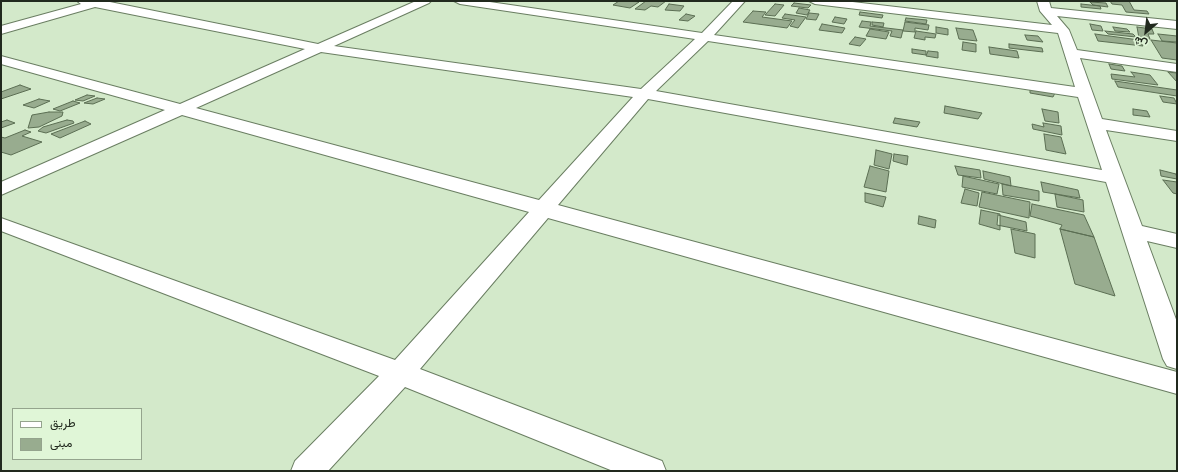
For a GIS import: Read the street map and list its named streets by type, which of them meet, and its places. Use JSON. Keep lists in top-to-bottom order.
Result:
{
  "legend": ["طريق", "مبنى"],
  "north": "bottom left"
}
